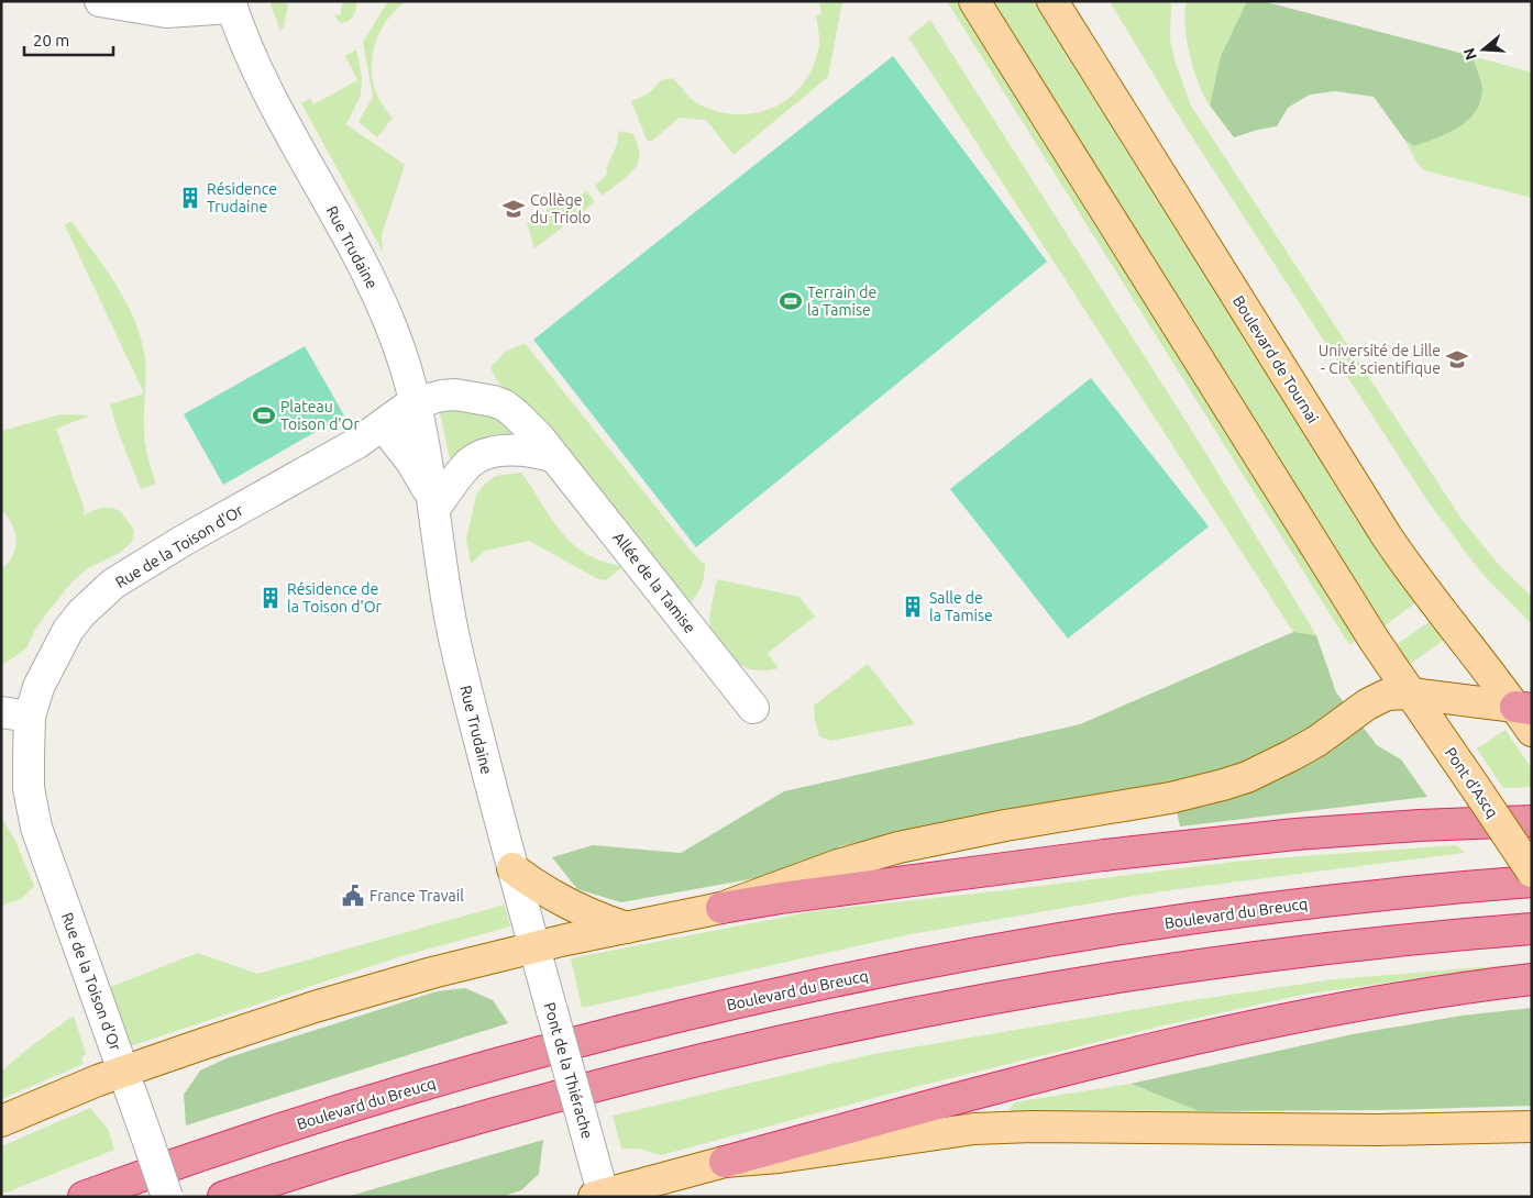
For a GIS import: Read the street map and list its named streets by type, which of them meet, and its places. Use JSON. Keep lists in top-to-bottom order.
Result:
{
  "streets": {
    "highway": ["Boulevard du Breucq"],
    "main road": ["Boulevard de Tournai", "Pont d'Ascq"],
    "street": [
      "Rue Trudaine",
      "Rue de la Toison d'Or",
      "Allée de la Tamise",
      "Pont de la Thiérache"
    ]
  },
  "crossings": [
    ["Rue Trudaine", "Rue de la Toison d'Or"],
    ["Rue Trudaine", "Allée de la Tamise"],
    ["Rue Trudaine", "Pont de la Thiérache"],
    ["Rue de la Toison d'Or", "Allée de la Tamise"]
  ],
  "places": {
    "building": ["Résidence Trudaine", "Résidence de la Toison d'Or", "Salle de la Tamise"],
    "school or university": ["Collège du Triolo", "Université de Lille ‐ Cité scientifique"],
    "sports": ["Terrain de la Tamise", "Plateau Toison d'Or"],
    "public building": ["France Travail"]
  },
  "scale_bar": "20 m",
  "north": "left"
}
